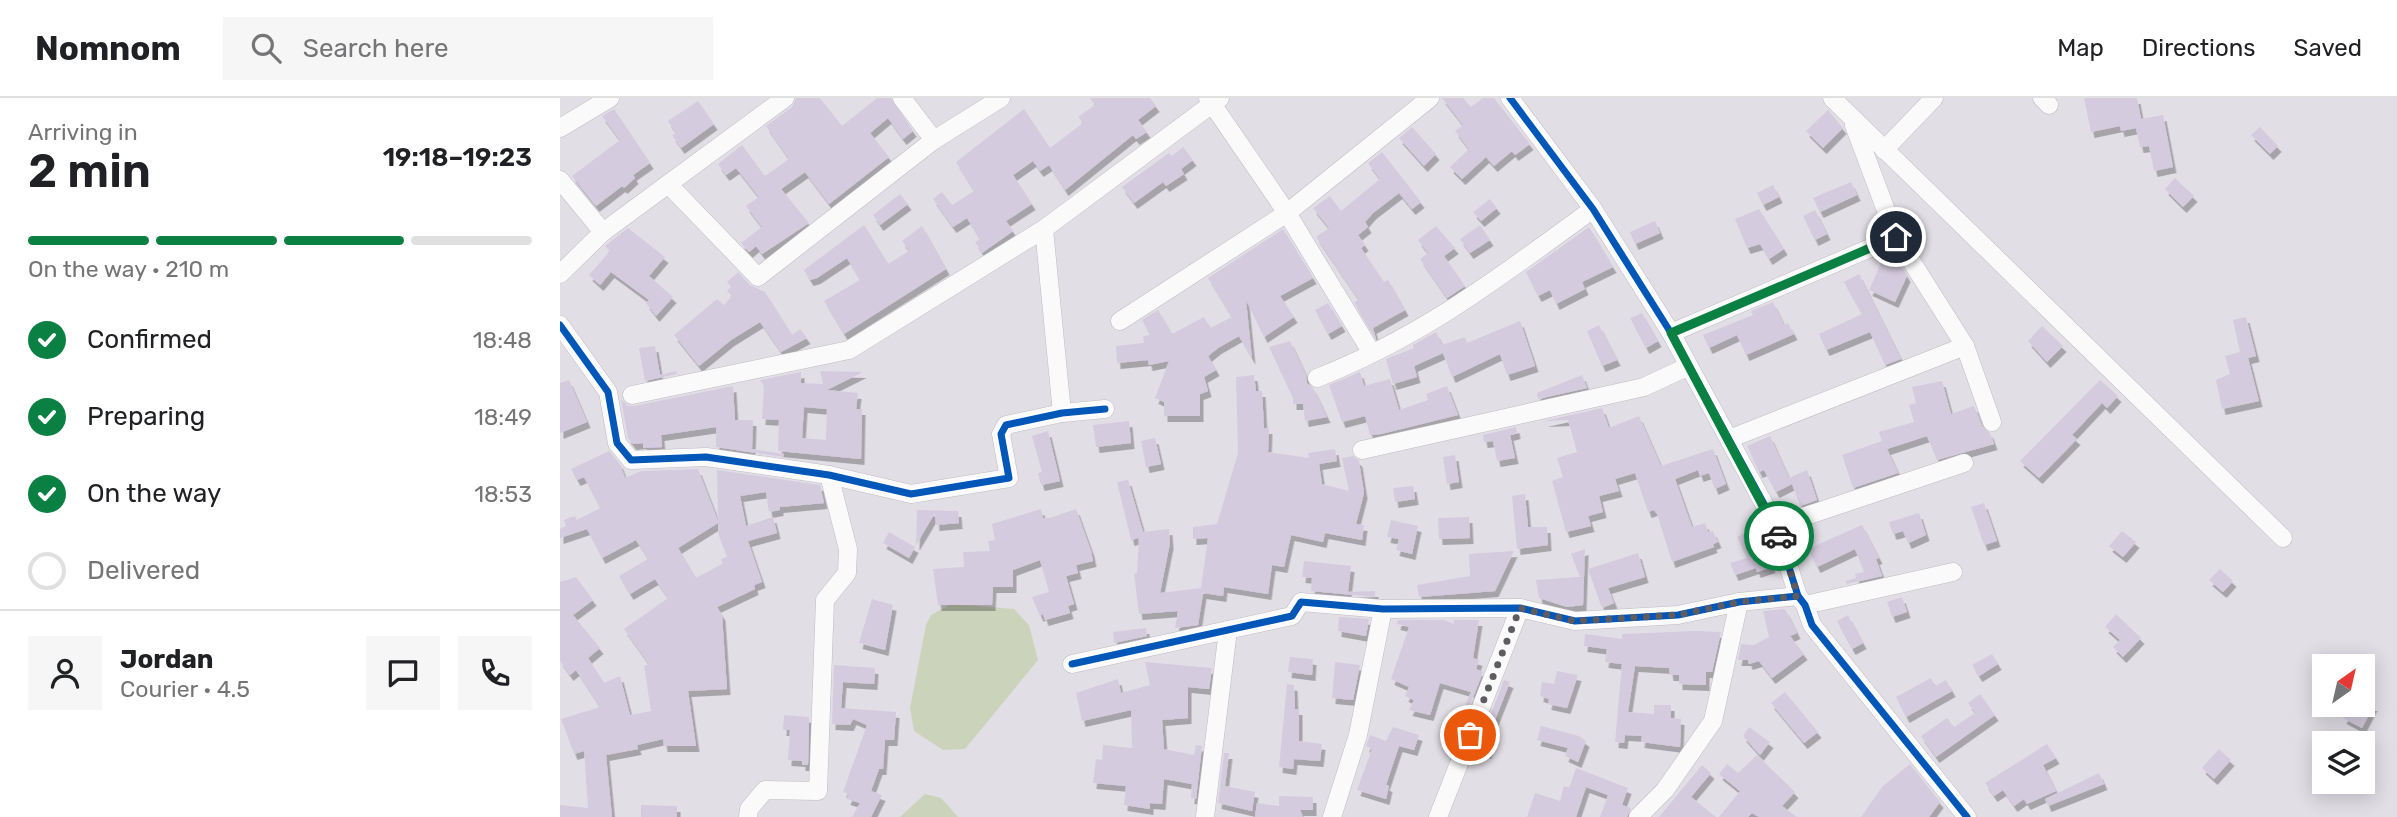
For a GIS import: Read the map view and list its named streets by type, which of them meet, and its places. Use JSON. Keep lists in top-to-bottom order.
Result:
{
  "north": "top right",
  "page": {
    "header": "Nomnom",
    "search": "Search here",
    "nav": ["Map", "Directions", "Saved"],
    "heading": ["2 min", "Arriving in", "19:18–19:23"],
    "panel": ["Jordan", "Courier · 4.5"],
    "bar": "On the way · 210 m",
    "list": [
      ["Confirmed", "18:48"],
      ["Preparing", "18:49"],
      ["On the way", "18:53"],
      "Delivered"
    ]
  }
}
